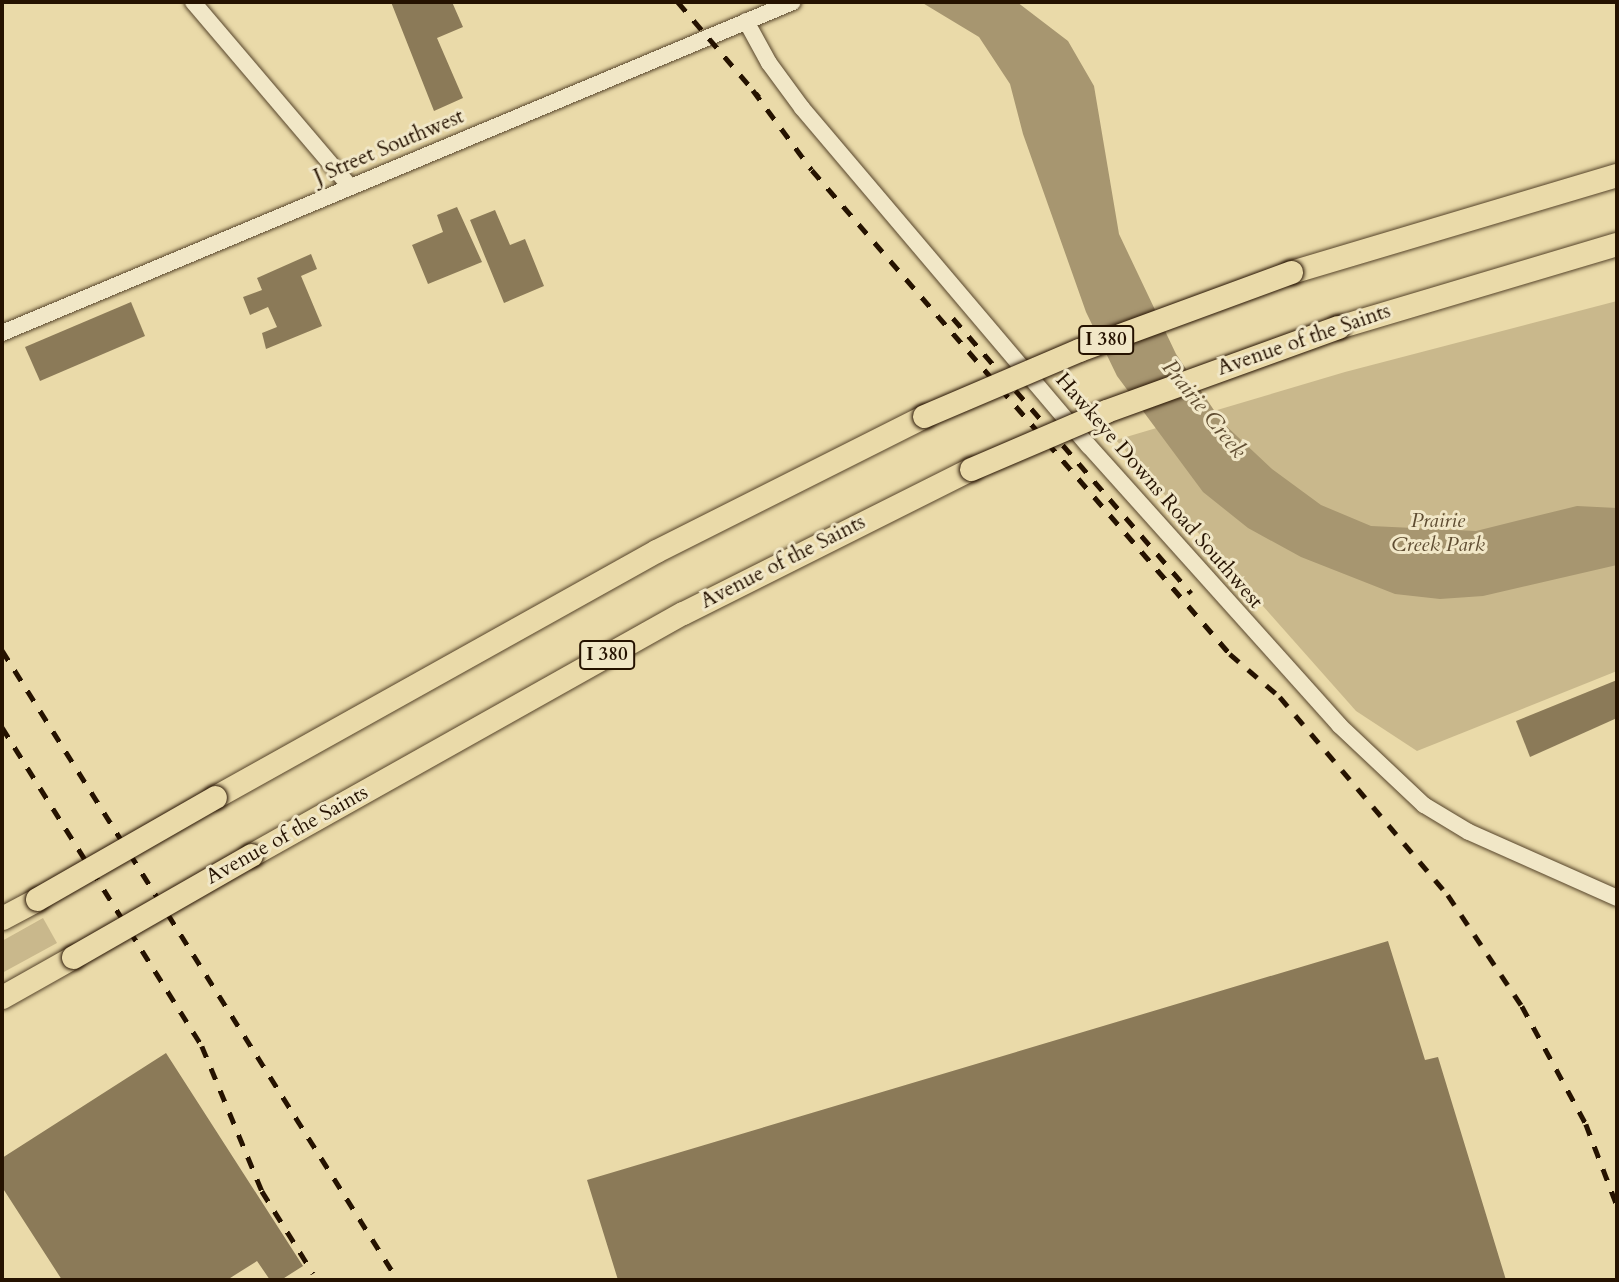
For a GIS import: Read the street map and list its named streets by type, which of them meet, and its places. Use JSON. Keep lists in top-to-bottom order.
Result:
{
  "streets": {
    "highway": ["I 380", "Avenue of the Saints"],
    "street": ["J Street Southwest", "Hawkeye Downs Road Southwest"]
  },
  "crossings": [
    ["J Street Southwest", "Hawkeye Downs Road Southwest"]
  ],
  "water": ["Prairie Creek"],
  "parks": ["Prairie Creek Park"]
}
